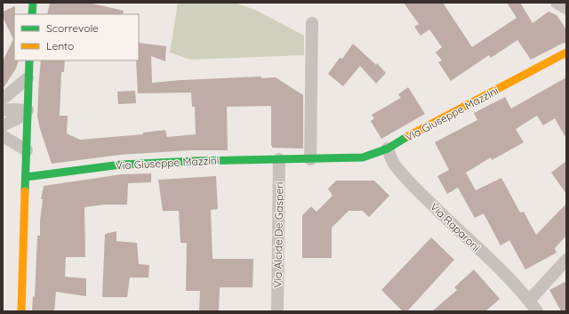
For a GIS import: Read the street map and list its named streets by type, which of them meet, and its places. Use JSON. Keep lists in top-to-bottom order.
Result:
{
  "streets": {
    "street": ["Via Giuseppe Mazzini", "Via Raparoni", "Via Alcide De Gasperi"]
  },
  "crossings": [
    ["Via Giuseppe Mazzini", "Via Raparoni"],
    ["Via Giuseppe Mazzini", "Via Alcide De Gasperi"]
  ],
  "legend": ["Scorrevole", "Lento"]
}
